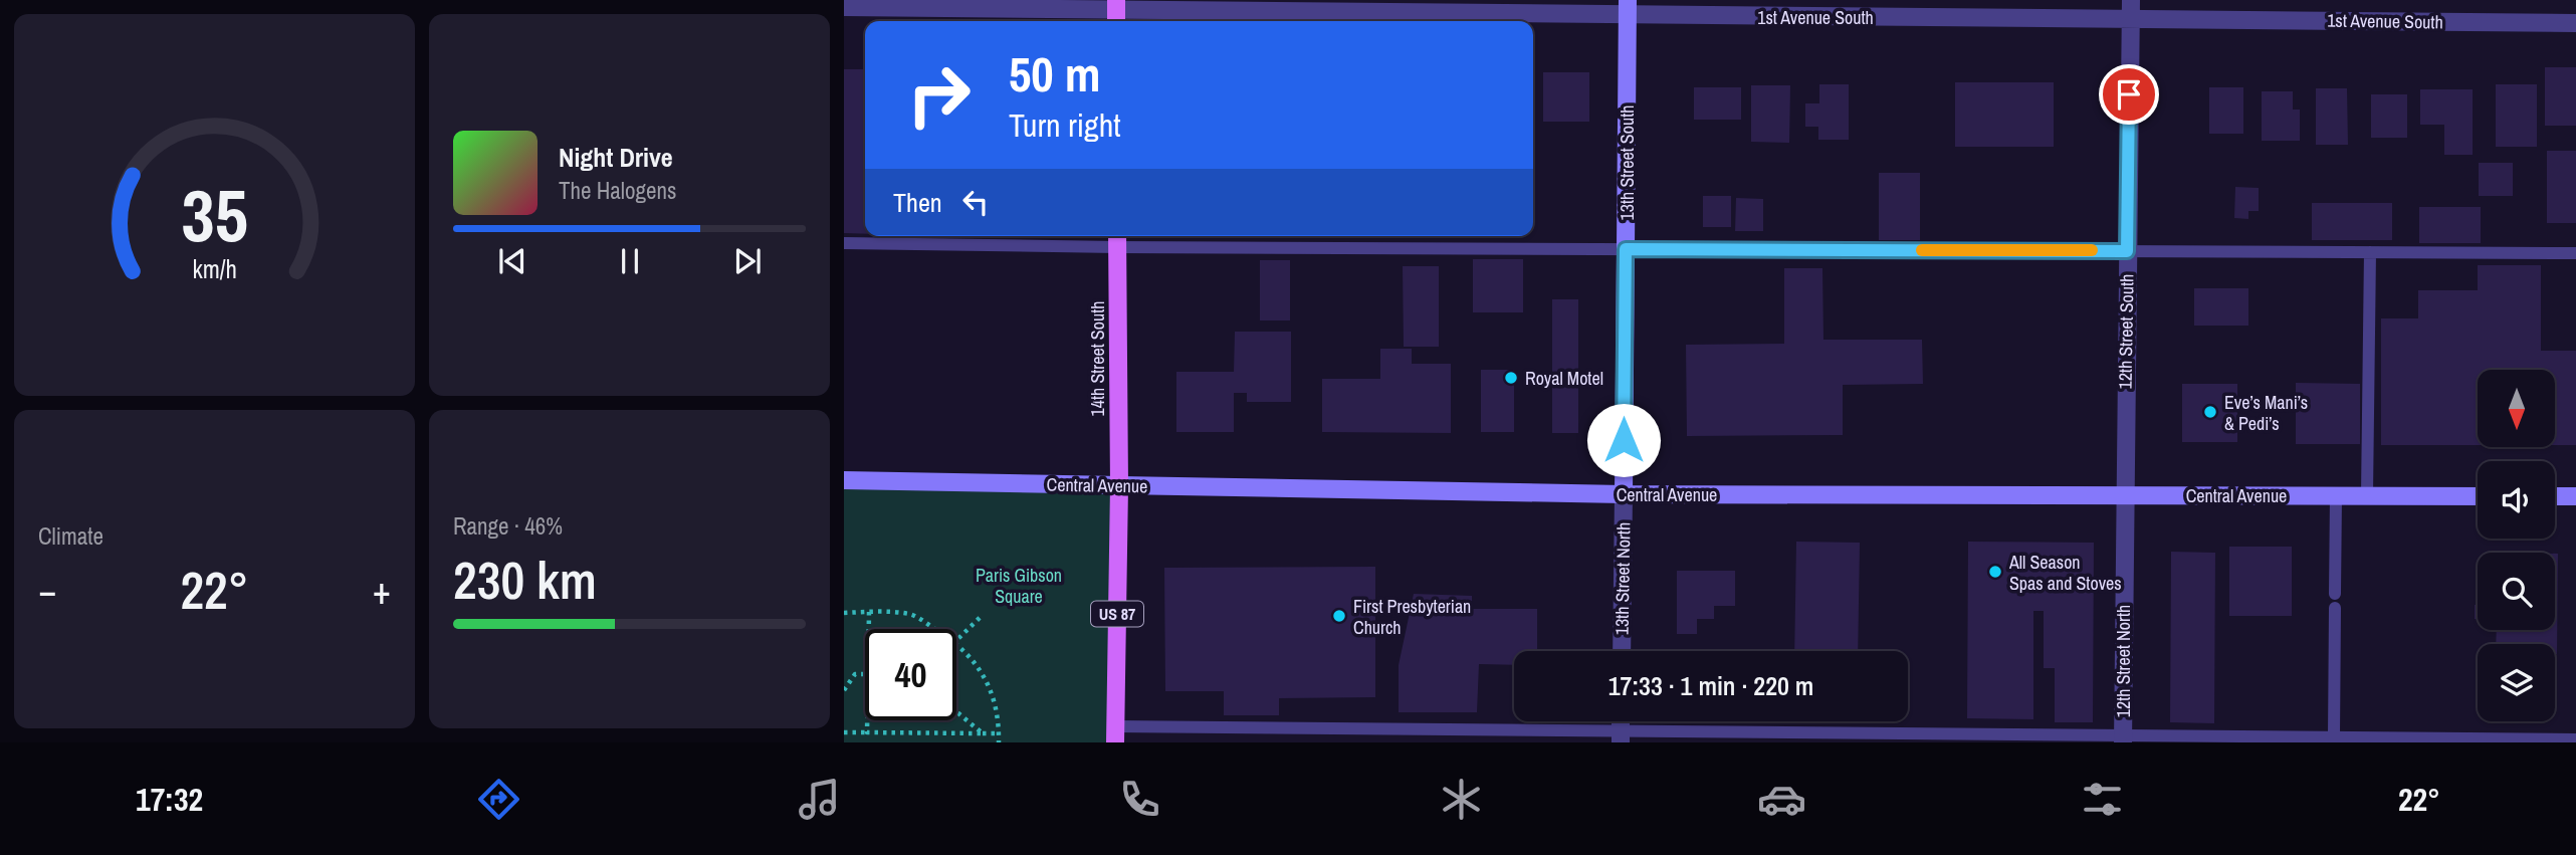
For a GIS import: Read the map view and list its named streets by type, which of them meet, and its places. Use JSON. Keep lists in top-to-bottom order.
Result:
{
  "streets": {
    "main road": ["14th Street South", "US 87"],
    "street": [
      "1st Avenue South",
      "13th Street South",
      "12th Street South",
      "Central Avenue",
      "13th Street North",
      "12th Street North"
    ]
  },
  "crossings": [
    ["1st Avenue South", "13th Street South"],
    ["1st Avenue South", "12th Street South"],
    ["13th Street South", "Central Avenue"],
    ["13th Street South", "13th Street North"],
    ["12th Street South", "Central Avenue"],
    ["12th Street South", "12th Street North"],
    ["14th Street South", "Central Avenue"],
    ["14th Street South", "US 87"],
    ["Central Avenue", "13th Street North"],
    ["Central Avenue", "US 87"],
    ["Central Avenue", "12th Street North"]
  ],
  "parks": ["Paris Gibson Square"],
  "places": [
    "Royal Motel",
    "Eve’s Mani’s & Pedi’s",
    "All Season Spas and Stoves",
    "First Presbyterian Church"
  ],
  "north": "bottom",
  "page": {
    "turn": ["50 m", "Turn right"],
    "song": ["Night Drive", "The Halogens"],
    "then": "Then",
    "tile": [
      "Climate",
      ["Range · 46%", "230 km"]
    ],
    "heat": ["−", "22°", "+"],
    "limit": "40",
    "trip": "17:33 · 1 min · 220 m",
    "tabs": ["17:32", "22°"],
    "gauge": ["35", "km/h"]
  }
}
